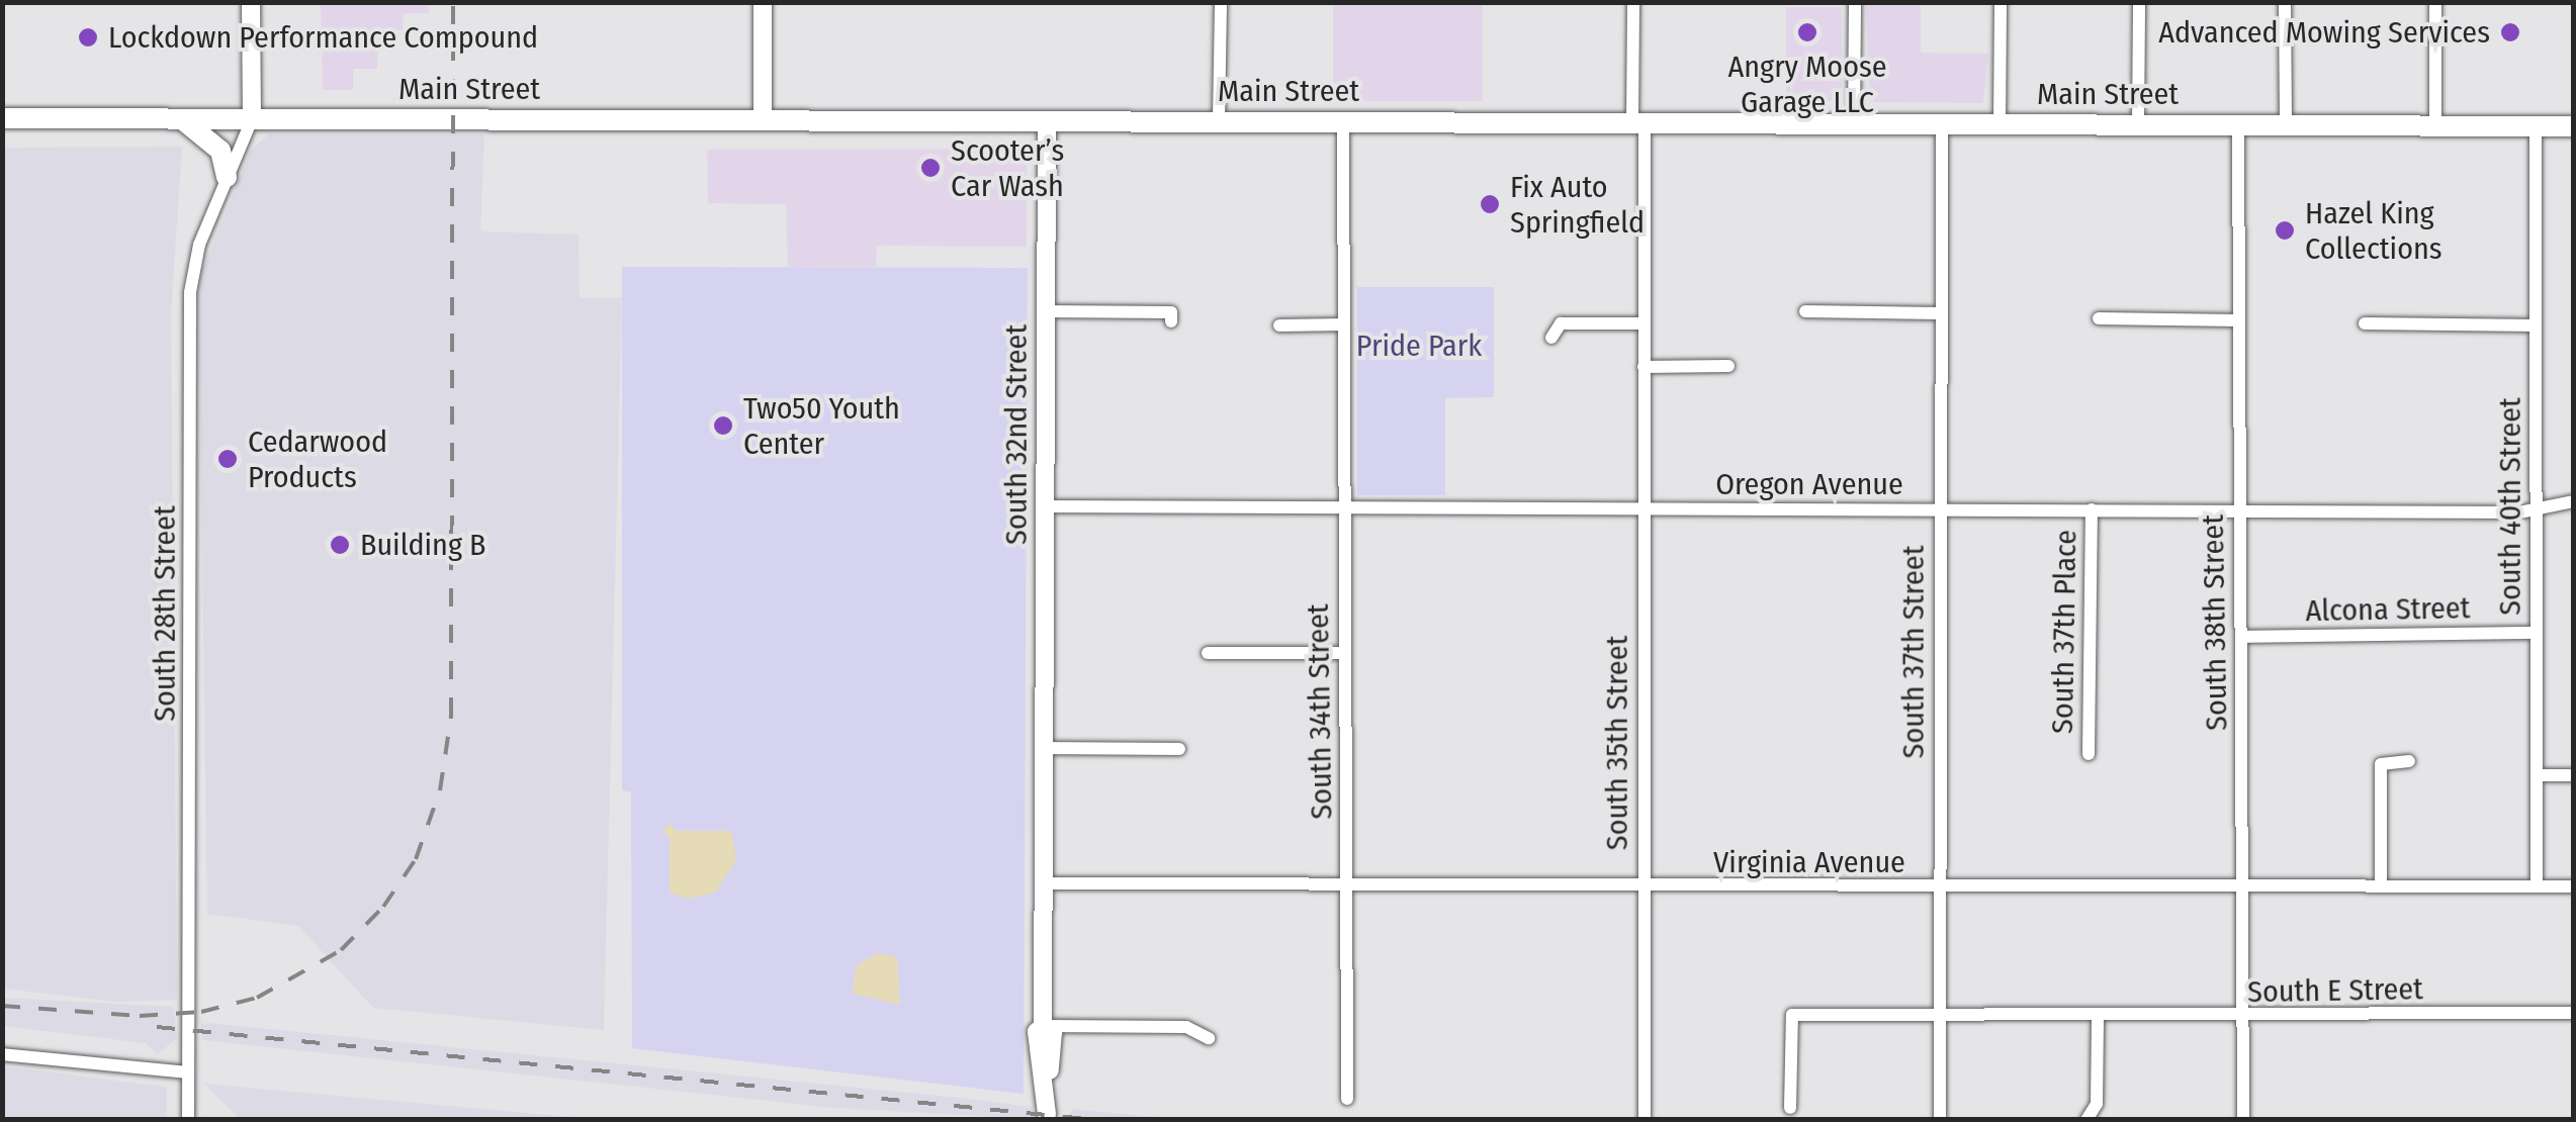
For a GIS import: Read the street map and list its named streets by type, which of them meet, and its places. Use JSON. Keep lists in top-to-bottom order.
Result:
{
  "streets": {
    "main road": ["Main Street"],
    "street": [
      "South 32nd Street",
      "Oregon Avenue",
      "South 40th Street",
      "Alcona Street",
      "South 28th Street",
      "South 38th Street",
      "South 37th Place",
      "South 37th Street",
      "South 34th Street",
      "South 35th Street",
      "Virginia Avenue",
      "South E Street"
    ]
  },
  "crossings": [
    ["Main Street", "South 32nd Street"],
    ["Main Street", "South 40th Street"],
    ["Main Street", "South 28th Street"],
    ["Main Street", "South 38th Street"],
    ["Main Street", "South 37th Street"],
    ["Main Street", "South 34th Street"],
    ["Main Street", "South 35th Street"],
    ["South 32nd Street", "Oregon Avenue"],
    ["South 32nd Street", "Virginia Avenue"],
    ["Oregon Avenue", "South 40th Street"],
    ["Oregon Avenue", "South 38th Street"],
    ["Oregon Avenue", "South 37th Place"],
    ["Oregon Avenue", "South 37th Street"],
    ["Oregon Avenue", "South 34th Street"],
    ["Oregon Avenue", "South 35th Street"],
    ["South 40th Street", "Alcona Street"],
    ["South 40th Street", "Virginia Avenue"],
    ["Alcona Street", "South 38th Street"],
    ["South 38th Street", "Virginia Avenue"],
    ["South 38th Street", "South E Street"],
    ["South 37th Street", "Virginia Avenue"],
    ["South 37th Street", "South E Street"],
    ["South 34th Street", "Virginia Avenue"],
    ["South 35th Street", "Virginia Avenue"]
  ],
  "parks": ["Pride Park"],
  "places": [
    "Angry Moose Garage LLC",
    "Advanced Mowing Services",
    "Lockdown Performance Compound",
    "Scooter’s Car Wash",
    "Fix Auto Springfield",
    "Hazel King Collections",
    "Two50 Youth Center",
    "Cedarwood Products",
    "Building B"
  ]
}
